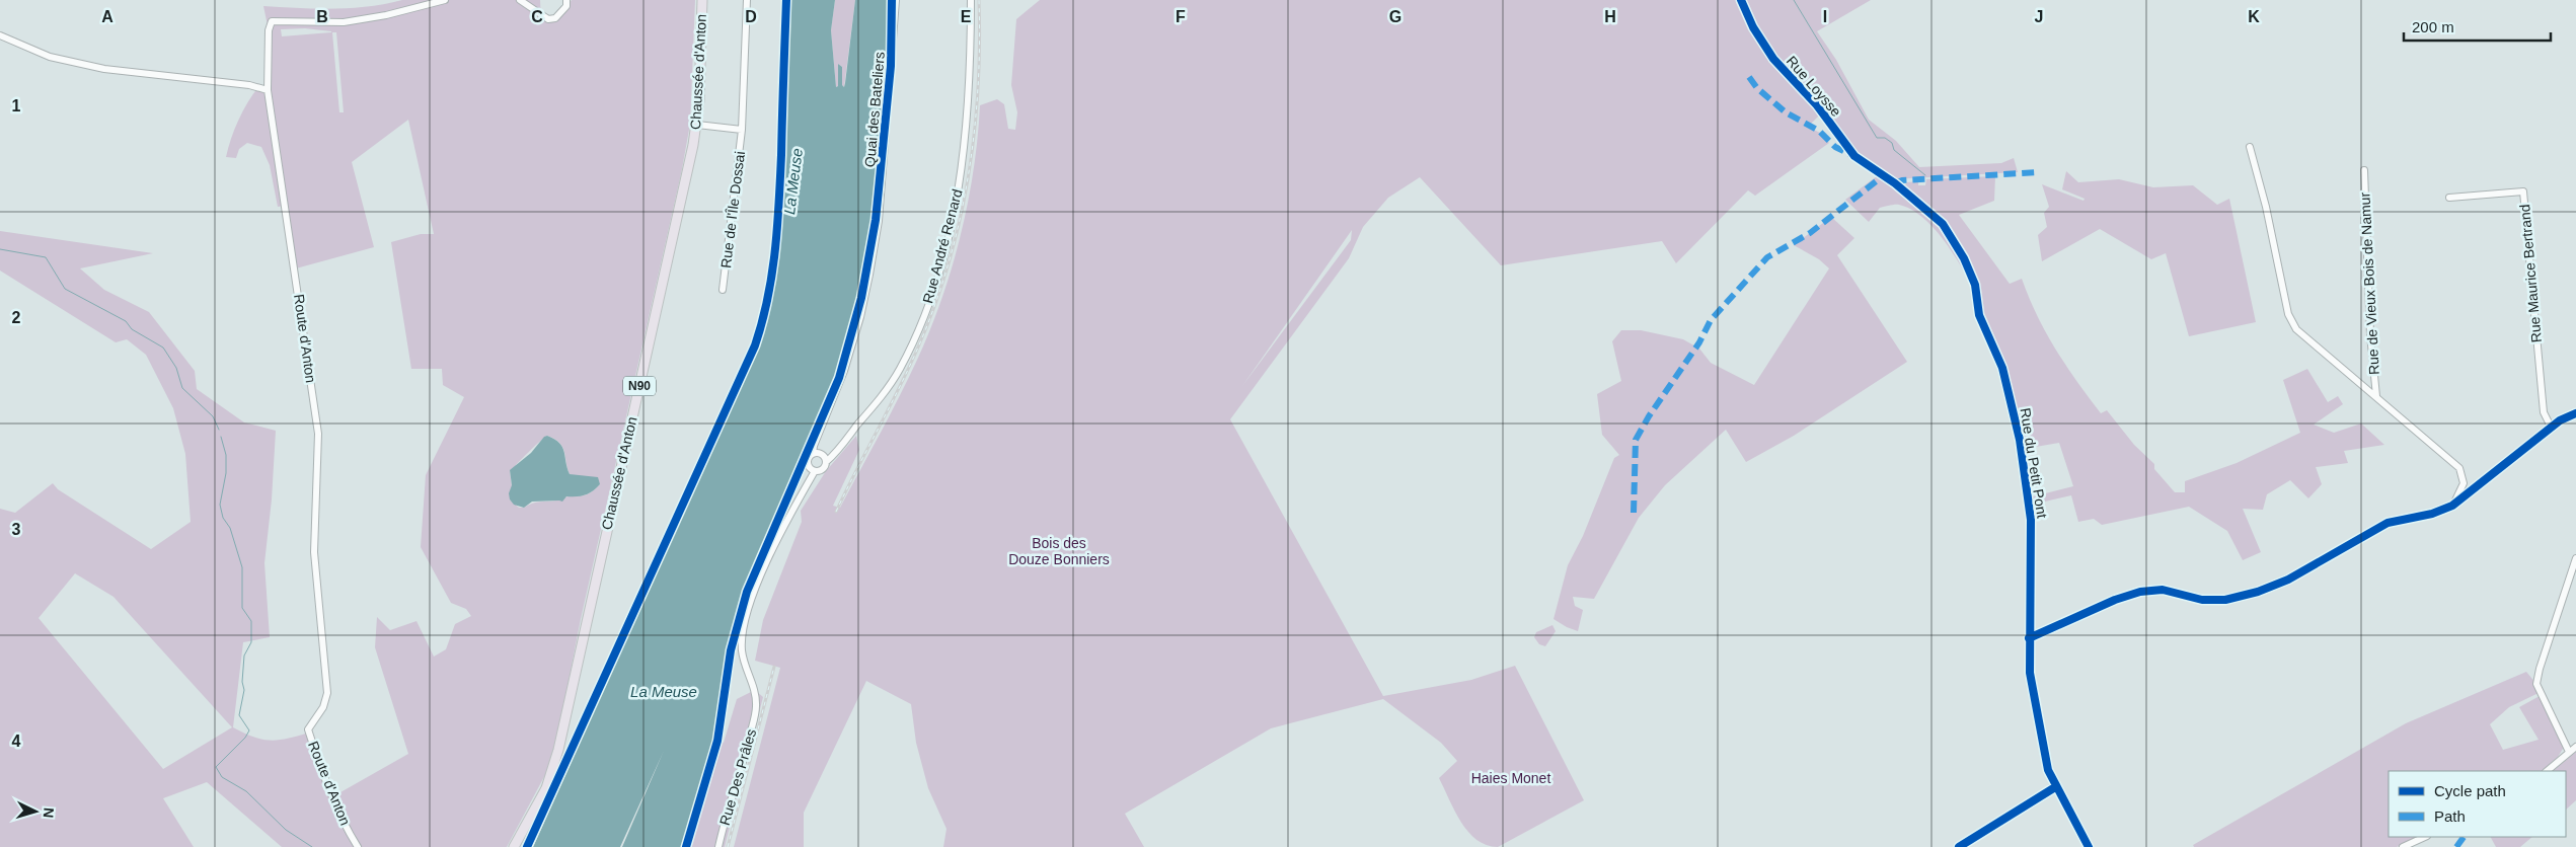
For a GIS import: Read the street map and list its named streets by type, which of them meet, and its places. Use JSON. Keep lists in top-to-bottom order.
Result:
{
  "streets": {
    "main road": ["Chaussée d'Anton", "N90"],
    "street": [
      "Rue Loysse",
      "Quai des Bateliers",
      "Rue de l'Île Dossai",
      "Rue André Renard",
      "Rue Maurice Bertrand",
      "Rue de Vieux Bois de Namur",
      "Route d'Anton",
      "Rue du Petit Pont",
      "Rue Des Prâles"
    ]
  },
  "crossings": [
    ["Rue Loysse", "Rue du Petit Pont"],
    ["Quai des Bateliers", "Rue André Renard"],
    ["Quai des Bateliers", "Rue Des Prâles"],
    ["Rue André Renard", "Rue Des Prâles"]
  ],
  "water": ["La Meuse"],
  "parks": ["Bois des Douze Bonniers", "Haies Monet"],
  "legend": ["Cycle path", "Path"],
  "scale_bar": "200 m",
  "north": "right",
  "grid": {
    "columns": [
      "A",
      "B",
      "C",
      "D",
      "E",
      "F",
      "G",
      "H",
      "I",
      "J",
      "K"
    ],
    "rows": [
      "1",
      "2",
      "3",
      "4"
    ]
  }
}
